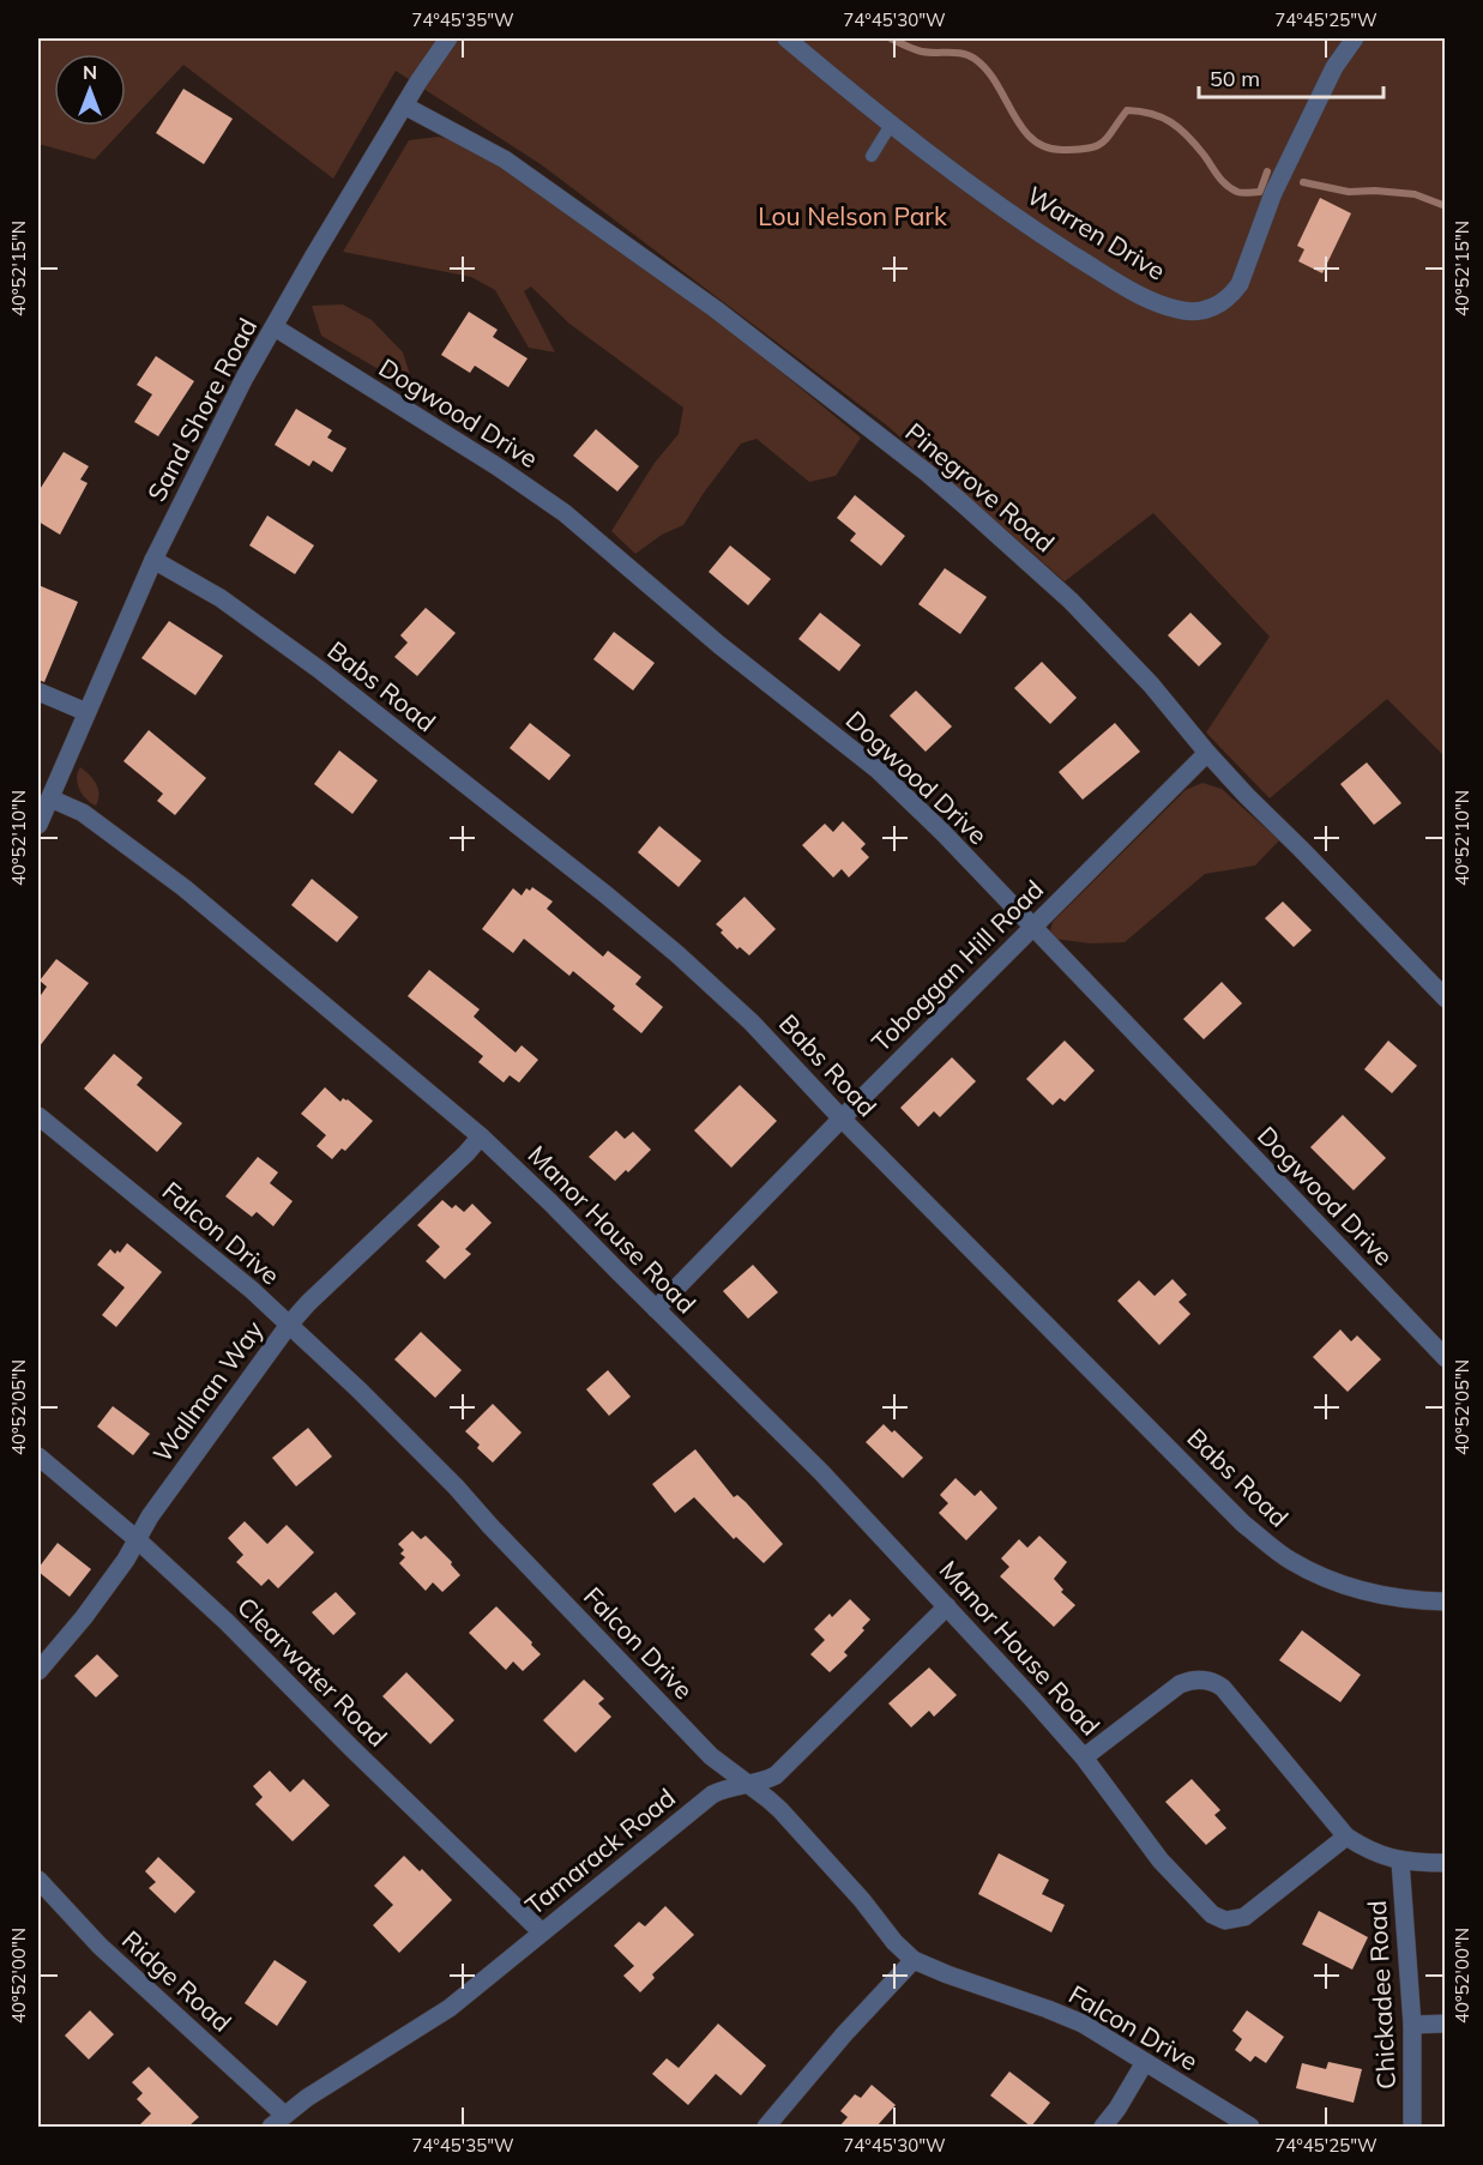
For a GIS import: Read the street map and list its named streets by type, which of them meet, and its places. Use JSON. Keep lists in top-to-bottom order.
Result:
{
  "streets": {
    "street": [
      "Warren Drive",
      "Sand Shore Road",
      "Dogwood Drive",
      "Pinegrove Road",
      "Babs Road",
      "Toboggan Hill Road",
      "Manor House Road",
      "Falcon Drive",
      "Wallman Way",
      "Clearwater Road",
      "Tamarack Road",
      "Ridge Road",
      "Chickadee Road"
    ]
  },
  "crossings": [
    ["Sand Shore Road", "Dogwood Drive"],
    ["Sand Shore Road", "Pinegrove Road"],
    ["Sand Shore Road", "Babs Road"],
    ["Sand Shore Road", "Manor House Road"],
    ["Dogwood Drive", "Toboggan Hill Road"],
    ["Pinegrove Road", "Toboggan Hill Road"],
    ["Babs Road", "Toboggan Hill Road"],
    ["Toboggan Hill Road", "Manor House Road"],
    ["Manor House Road", "Wallman Way"],
    ["Manor House Road", "Tamarack Road"],
    ["Manor House Road", "Chickadee Road"],
    ["Falcon Drive", "Wallman Way"],
    ["Falcon Drive", "Tamarack Road"],
    ["Wallman Way", "Clearwater Road"],
    ["Clearwater Road", "Tamarack Road"],
    ["Tamarack Road", "Ridge Road"]
  ],
  "parks": ["Lou Nelson Park"],
  "scale_bar": "50 m",
  "north": "top",
  "coordinates": [
    "74°45'35\"W",
    "74°45'30\"W",
    "74°45'25\"W",
    "40°52'15\"N",
    "40°52'10\"N",
    "40°52'05\"N",
    "40°52'00\"N"
  ]
}
